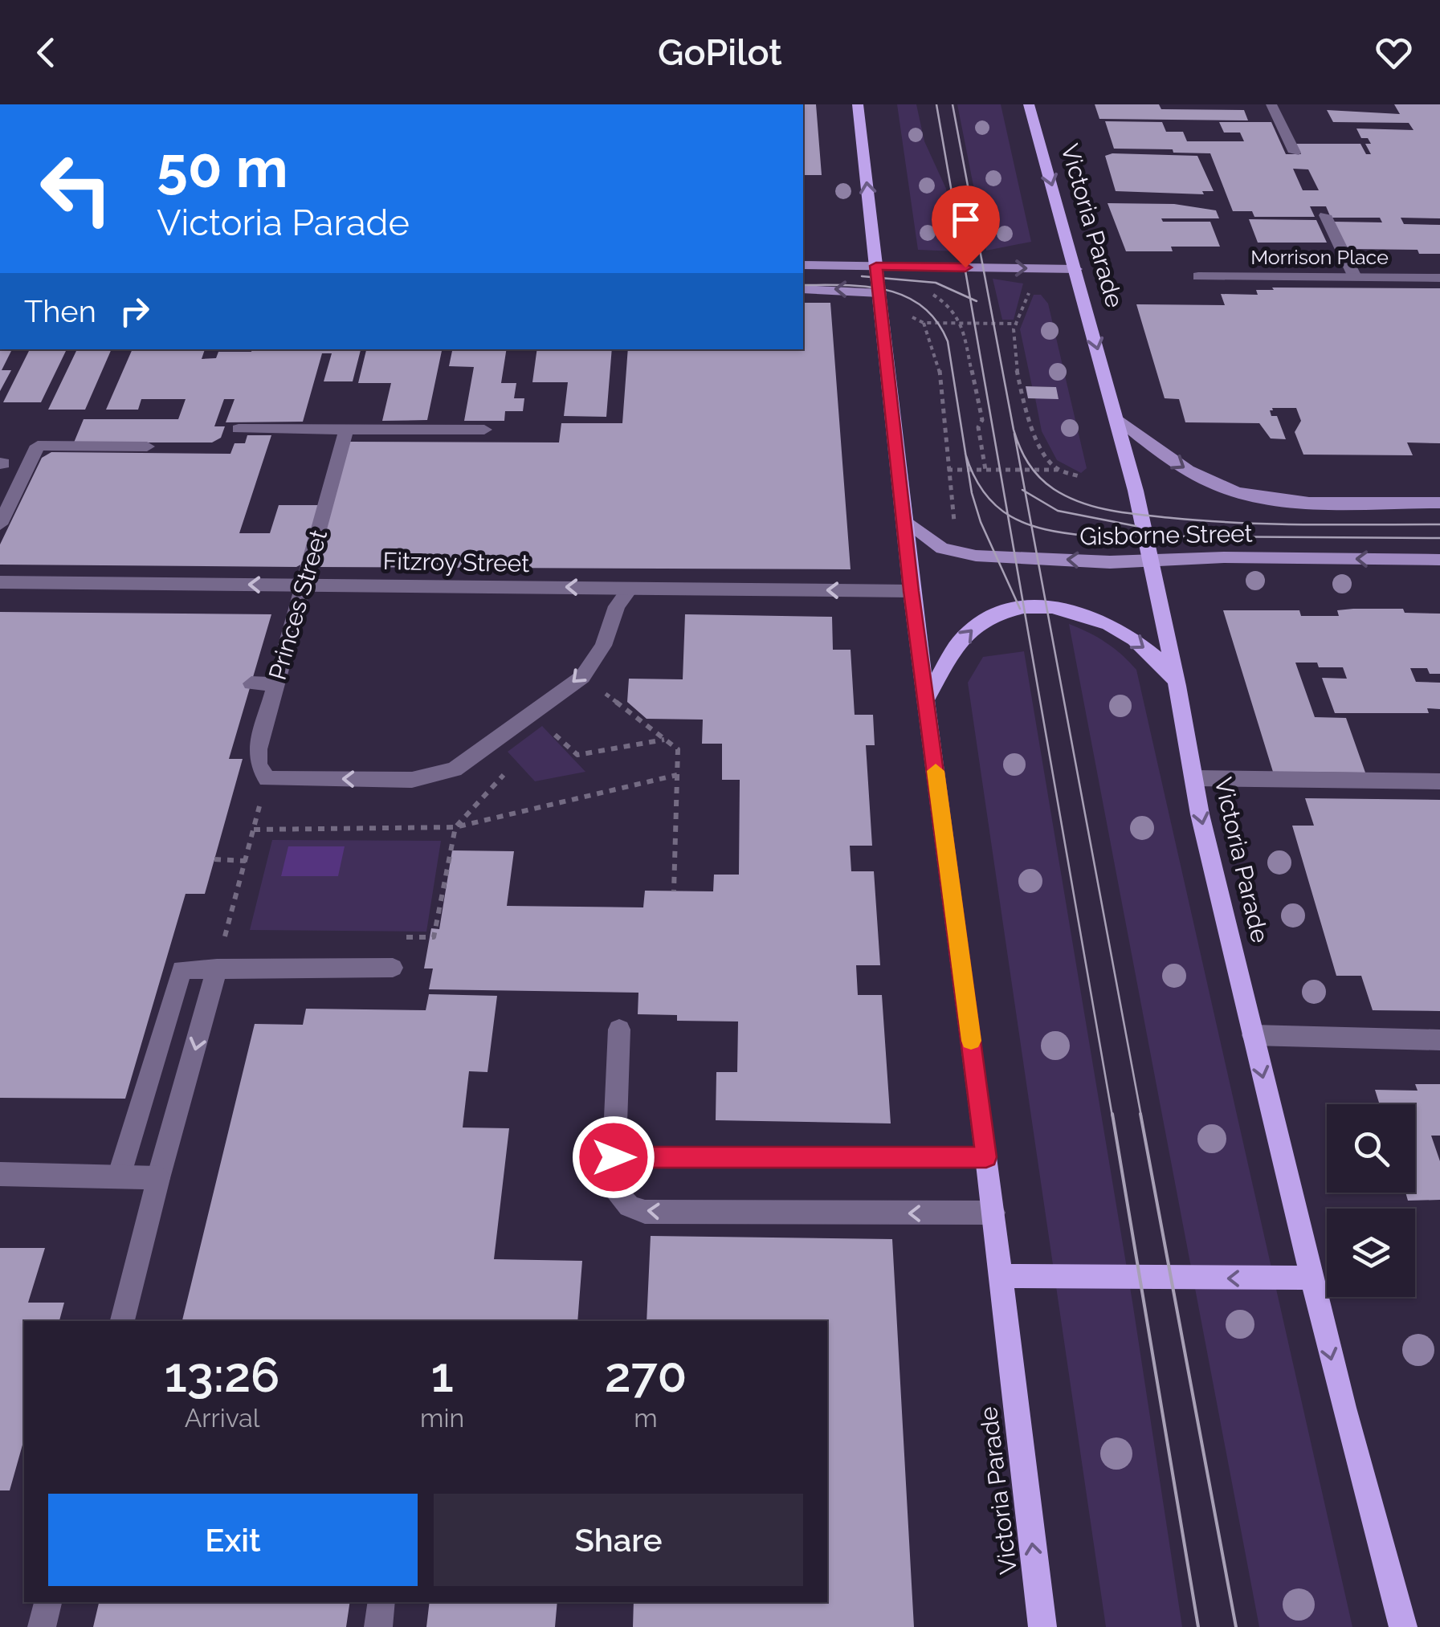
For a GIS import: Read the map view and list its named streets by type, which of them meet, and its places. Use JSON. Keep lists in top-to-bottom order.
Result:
{
  "streets": {
    "main road": ["Victoria Parade"],
    "street": [
      "Morrison Place",
      "Gisborne Street",
      "Fitzroy Street",
      "Princes Street"
    ]
  },
  "crossings": [
    ["Victoria Parade", "Gisborne Street"],
    ["Victoria Parade", "Fitzroy Street"],
    ["Fitzroy Street", "Princes Street"]
  ],
  "page": {
    "header": "GoPilot",
    "turn": ["50 m", "Victoria Parade"],
    "then": "Then",
    "eta": [
      "13:26",
      "Arrival",
      "1",
      "min",
      "270",
      "m"
    ],
    "buttons": ["Exit", "Share"]
  }
}
